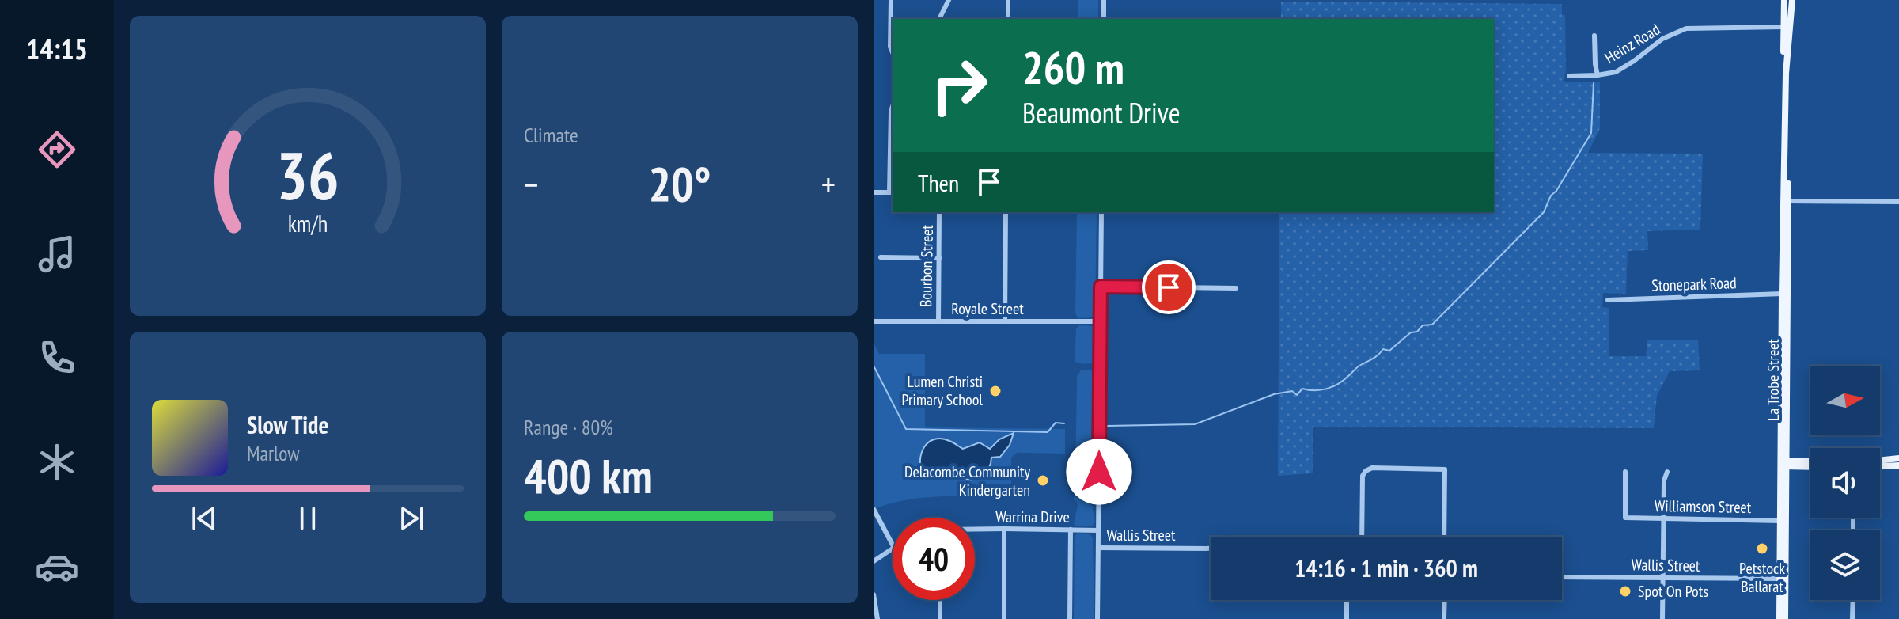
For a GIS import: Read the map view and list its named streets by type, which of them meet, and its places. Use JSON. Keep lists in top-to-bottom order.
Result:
{
  "streets": {
    "main road": ["La Trobe Street"],
    "street": [
      "Heinz Road",
      "Bourbon Street",
      "Stonepark Road",
      "Royale Street",
      "Williamson Street",
      "Warrina Drive",
      "Wallis Street"
    ]
  },
  "crossings": [
    ["Heinz Road", "La Trobe Street"],
    ["Bourbon Street", "Royale Street"],
    ["Stonepark Road", "La Trobe Street"],
    ["La Trobe Street", "Williamson Street"],
    ["La Trobe Street", "Wallis Street"]
  ],
  "places": [
    "Lumen Christi Primary School",
    "Delacombe Community Kindergarten",
    "Petstock Ballarat",
    "Spot On Pots"
  ],
  "north": "right",
  "page": {
    "tabs": "14:15",
    "tile": [
      "Climate",
      ["Range · 80%", "400 km"]
    ],
    "turn": ["260 m", "Beaumont Drive"],
    "then": "Then",
    "heat": ["−", "20°", "+"],
    "song": ["Slow Tide", "Marlow"],
    "limit": "40",
    "trip": "14:16 · 1 min · 360 m",
    "gauge": ["36", "km/h"]
  }
}
